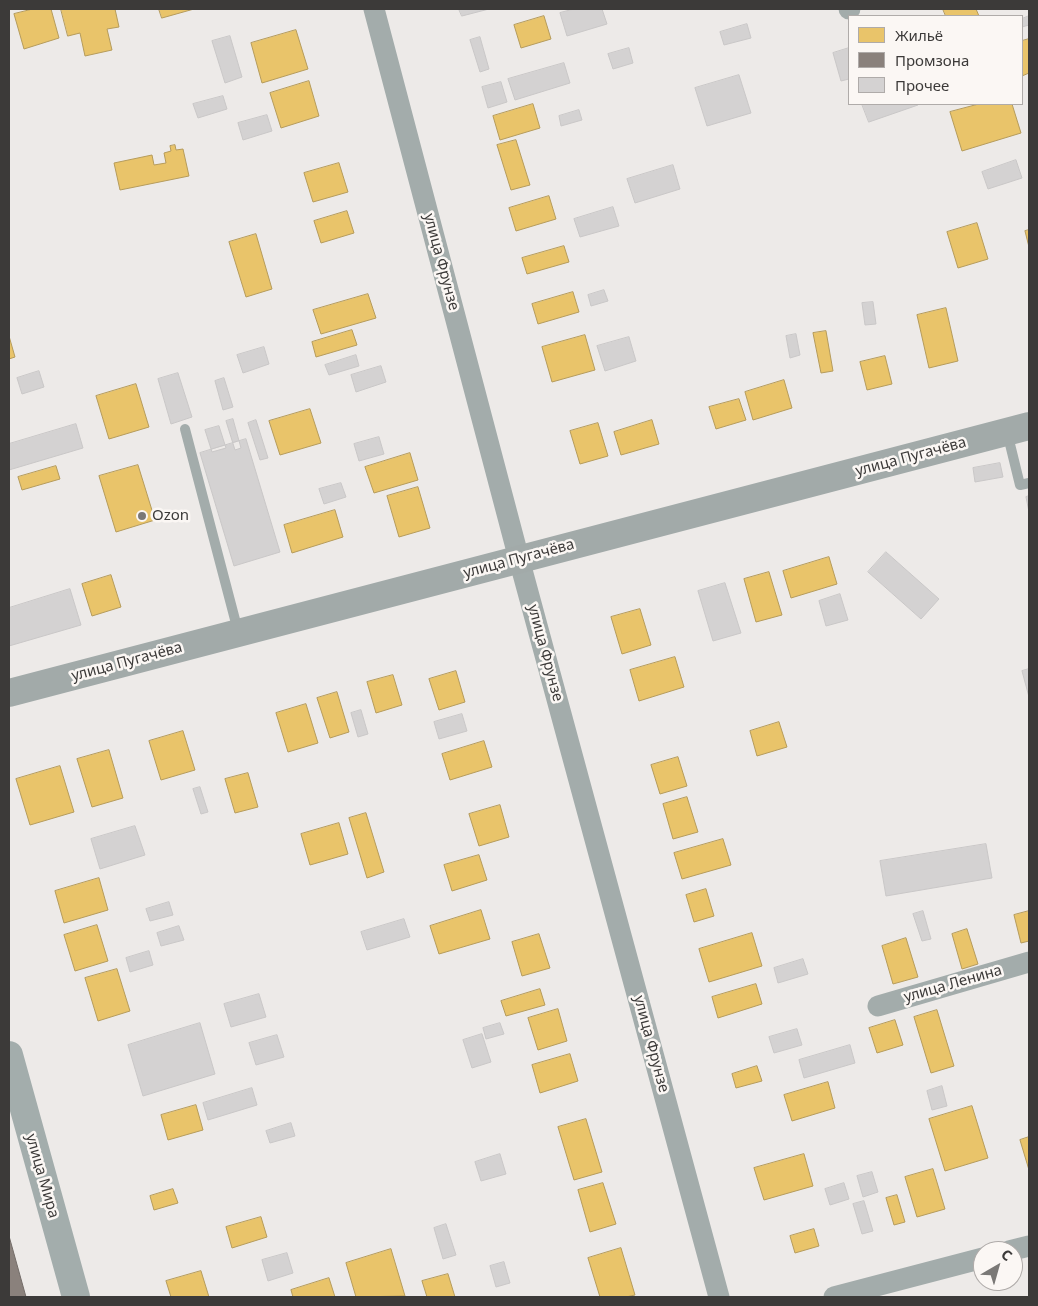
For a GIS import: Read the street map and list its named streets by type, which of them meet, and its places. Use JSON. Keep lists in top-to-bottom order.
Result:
{
  "streets": {
    "main road": ["улица Мира"],
    "street": ["улица Фрунзе", "улица Пугачёва", "улица Ленина"]
  },
  "crossings": [
    ["улица Фрунзе", "улица Пугачёва"]
  ],
  "places": ["Ozon"],
  "legend": ["Жильё", "Промзона", "Прочее"],
  "north": "top right"
}
